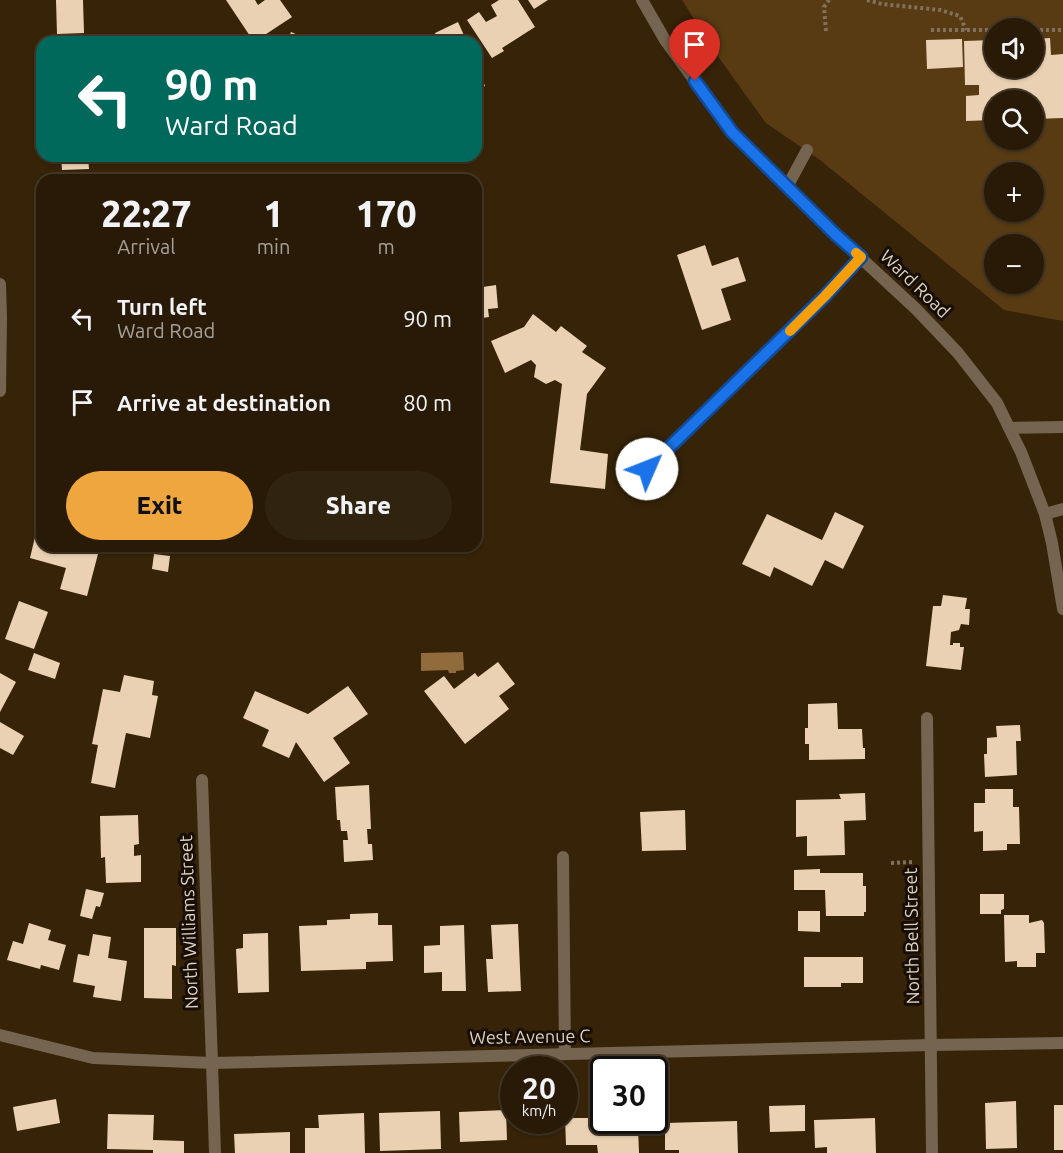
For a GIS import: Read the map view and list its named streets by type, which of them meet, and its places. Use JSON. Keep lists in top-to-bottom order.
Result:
{
  "streets": {
    "street": [
      "Ward Road",
      "North Williams Street",
      "North Bell Street",
      "West Avenue C"
    ]
  },
  "crossings": [
    ["North Williams Street", "West Avenue C"],
    ["North Bell Street", "West Avenue C"]
  ],
  "page": {
    "map_buttons": ["+", "−"],
    "turn": ["90 m", "Ward Road"],
    "eta": [
      "22:27",
      "Arrival",
      "1",
      "min",
      "170",
      "m"
    ],
    "list": [
      {
        "name": "Turn left",
        "note": "Ward Road",
        "value": "90 m"
      },
      {
        "name": "Arrive at destination",
        "value": "80 m"
      }
    ],
    "buttons": ["Exit", "Share"],
    "speed": "20 km/h",
    "limit": "30"
  }
}
